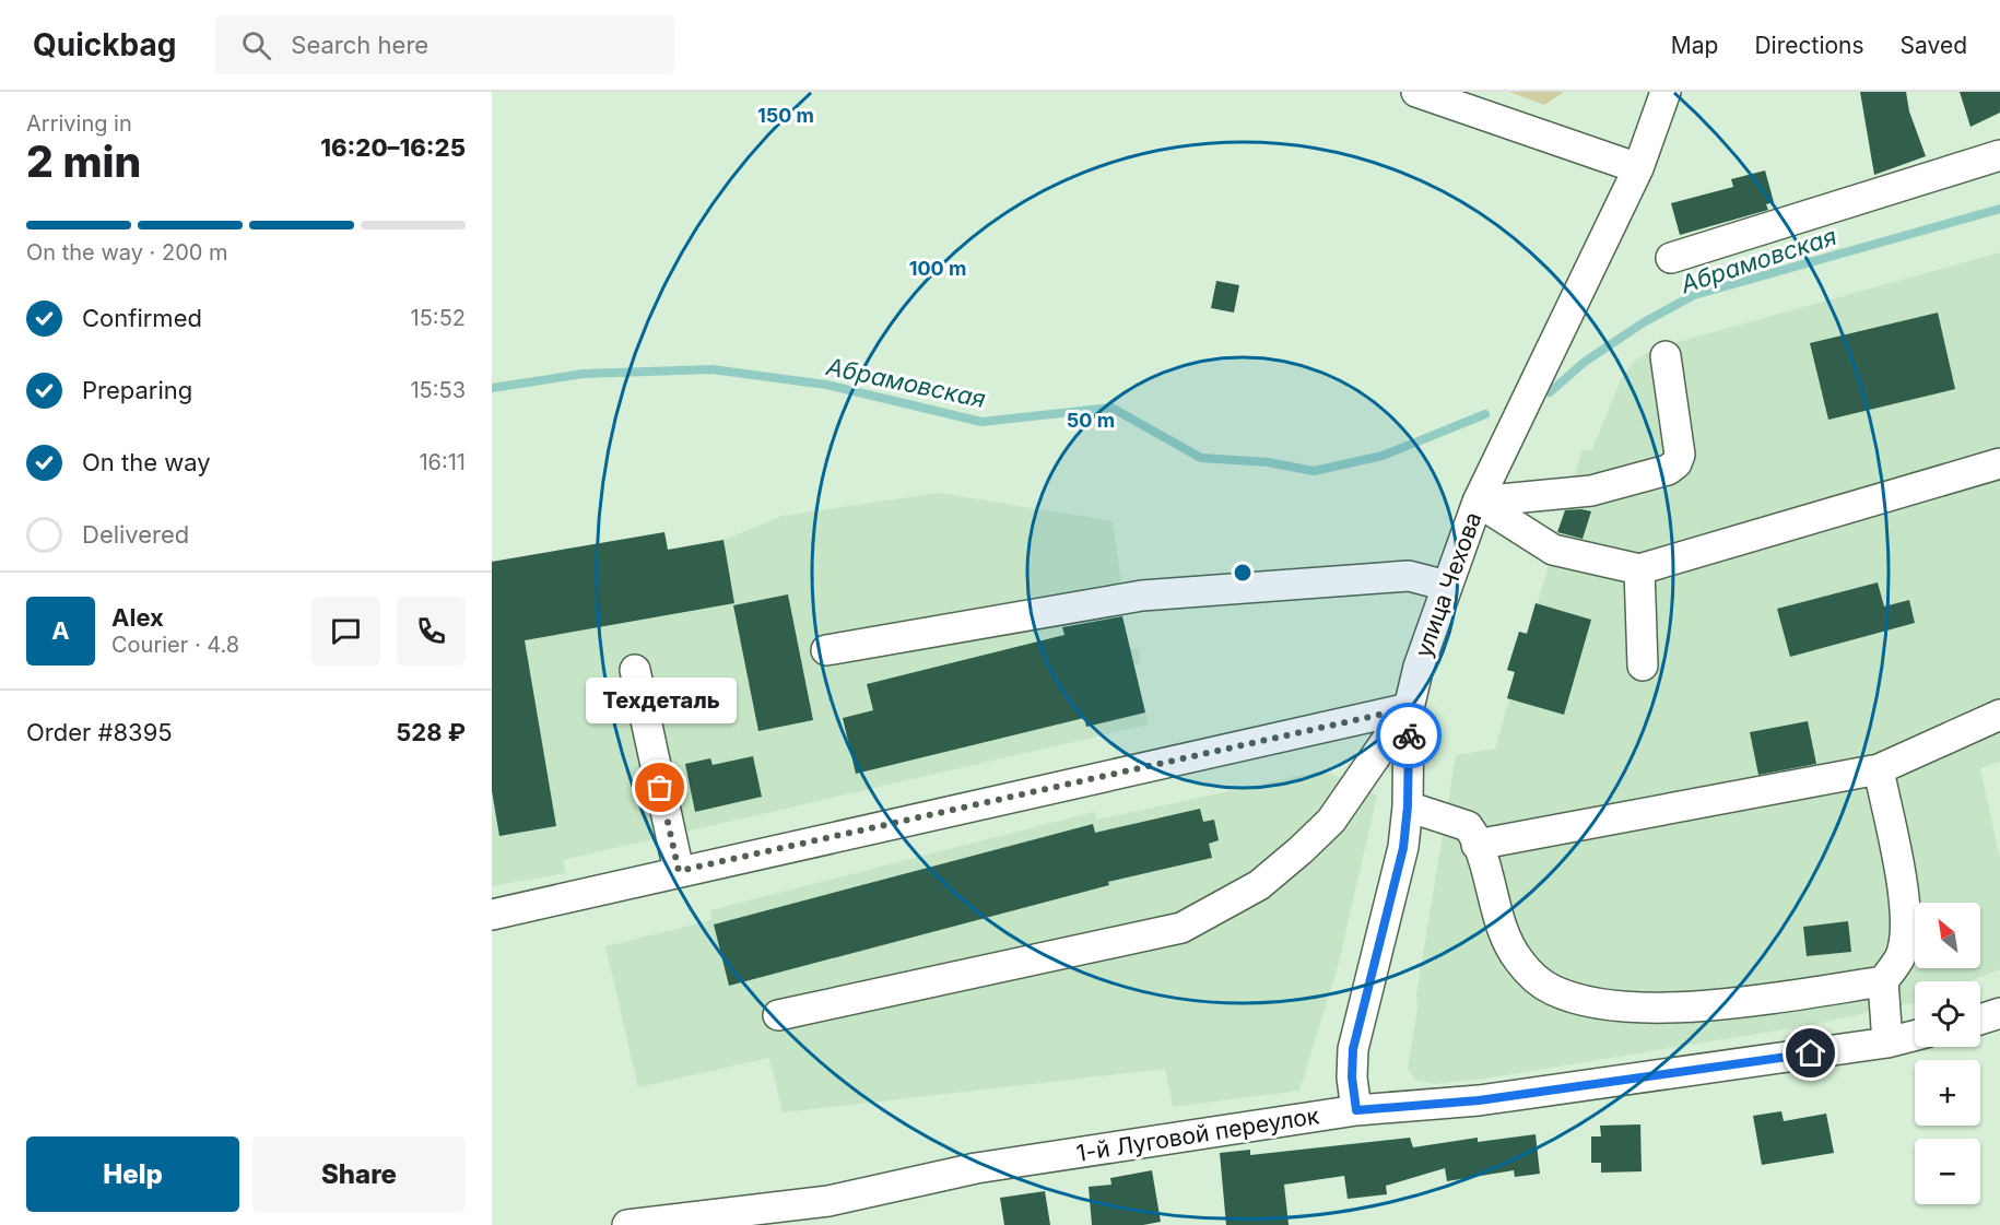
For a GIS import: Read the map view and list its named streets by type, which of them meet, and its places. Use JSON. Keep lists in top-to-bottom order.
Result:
{
  "streets": {
    "street": ["улица Чехова", "1-й Луговой переулок"]
  },
  "crossings": [
    ["улица Чехова", "1-й Луговой переулок"]
  ],
  "water": ["Абрамовская"],
  "places": ["Техдеталь"],
  "north": "top left",
  "page": {
    "header": "Quickbag",
    "search": "Search here",
    "nav": ["Map", "Directions", "Saved"],
    "heading": ["2 min", "Arriving in", "16:20–16:25"],
    "panel": [
      "Alex",
      "Courier · 4.8",
      "Order #8395",
      "528 ₽"
    ],
    "bar": "On the way · 200 m",
    "list": [
      ["Confirmed", "15:52"],
      ["Preparing", "15:53"],
      ["On the way", "16:11"],
      "Delivered"
    ],
    "round": "A",
    "bubble": "Техдеталь",
    "map_buttons": ["+", "−"],
    "buttons": ["Help", "Share"]
  },
  "rings": ["150 m", "100 m", "50 m"]
}
